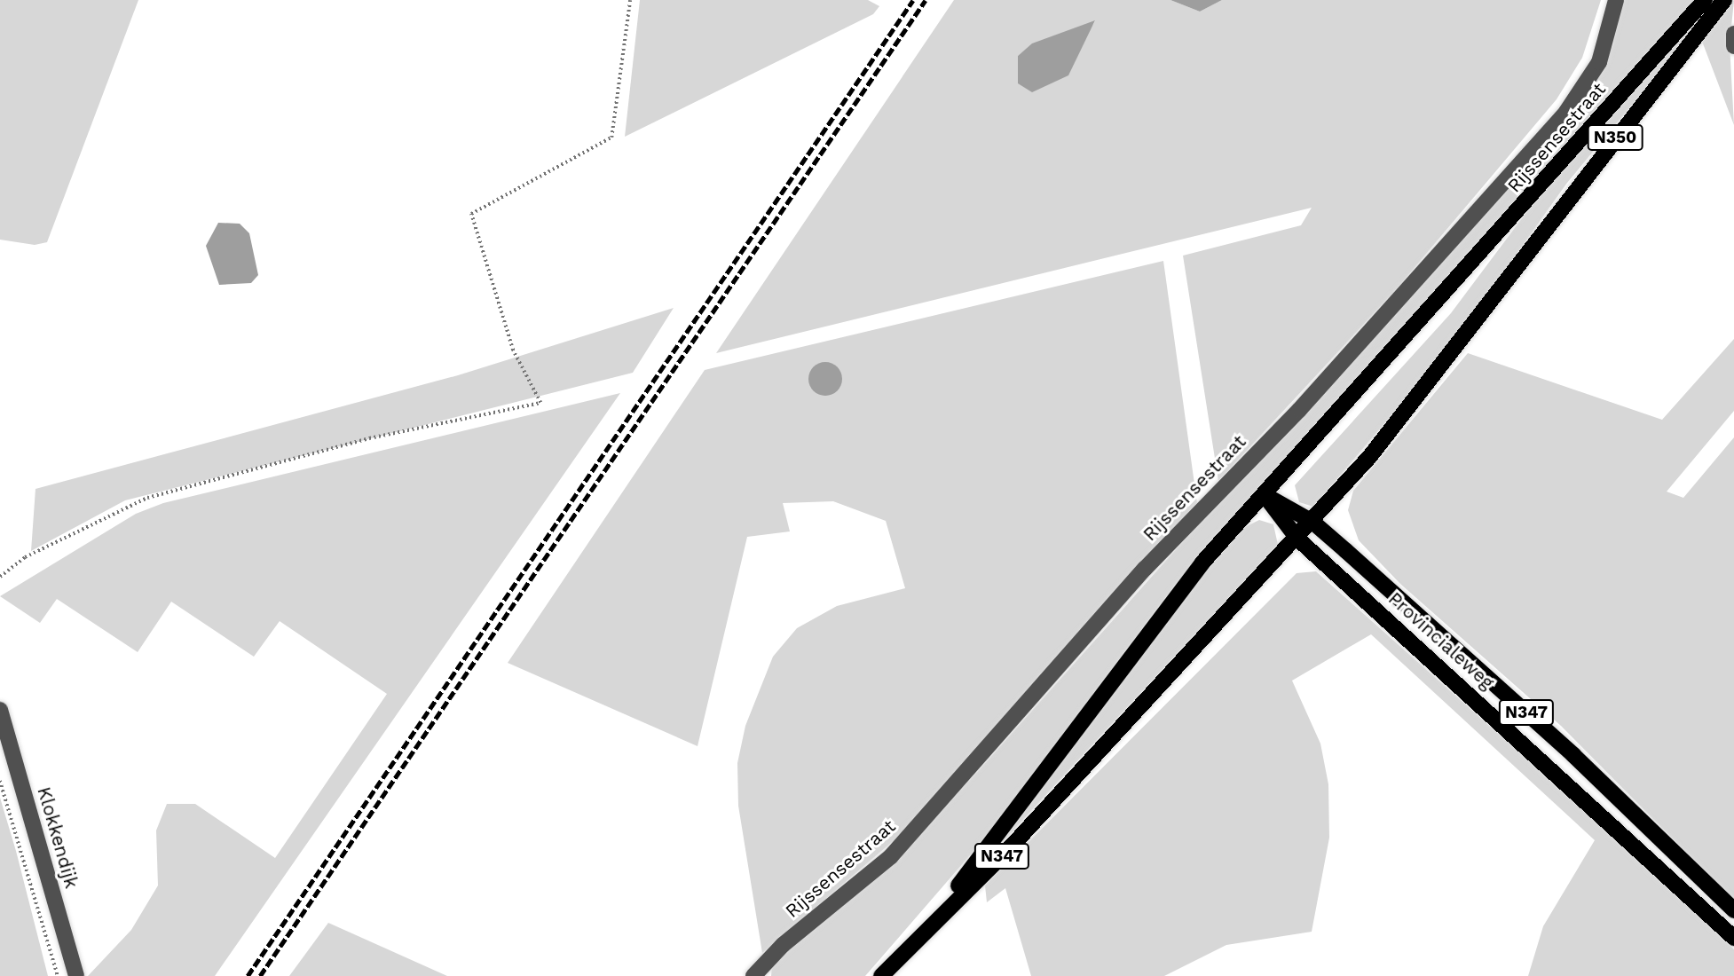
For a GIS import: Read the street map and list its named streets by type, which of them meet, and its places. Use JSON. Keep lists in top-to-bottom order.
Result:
{
  "streets": {
    "main road": [
      "Rijssensestraat",
      "N350",
      "Provincialeweg",
      "N347"
    ],
    "street": ["Klokkendijk"]
  },
  "crossings": [
    ["Rijssensestraat", "Provincialeweg"],
    ["Rijssensestraat", "N347"],
    ["Provincialeweg", "N347"]
  ]
}
